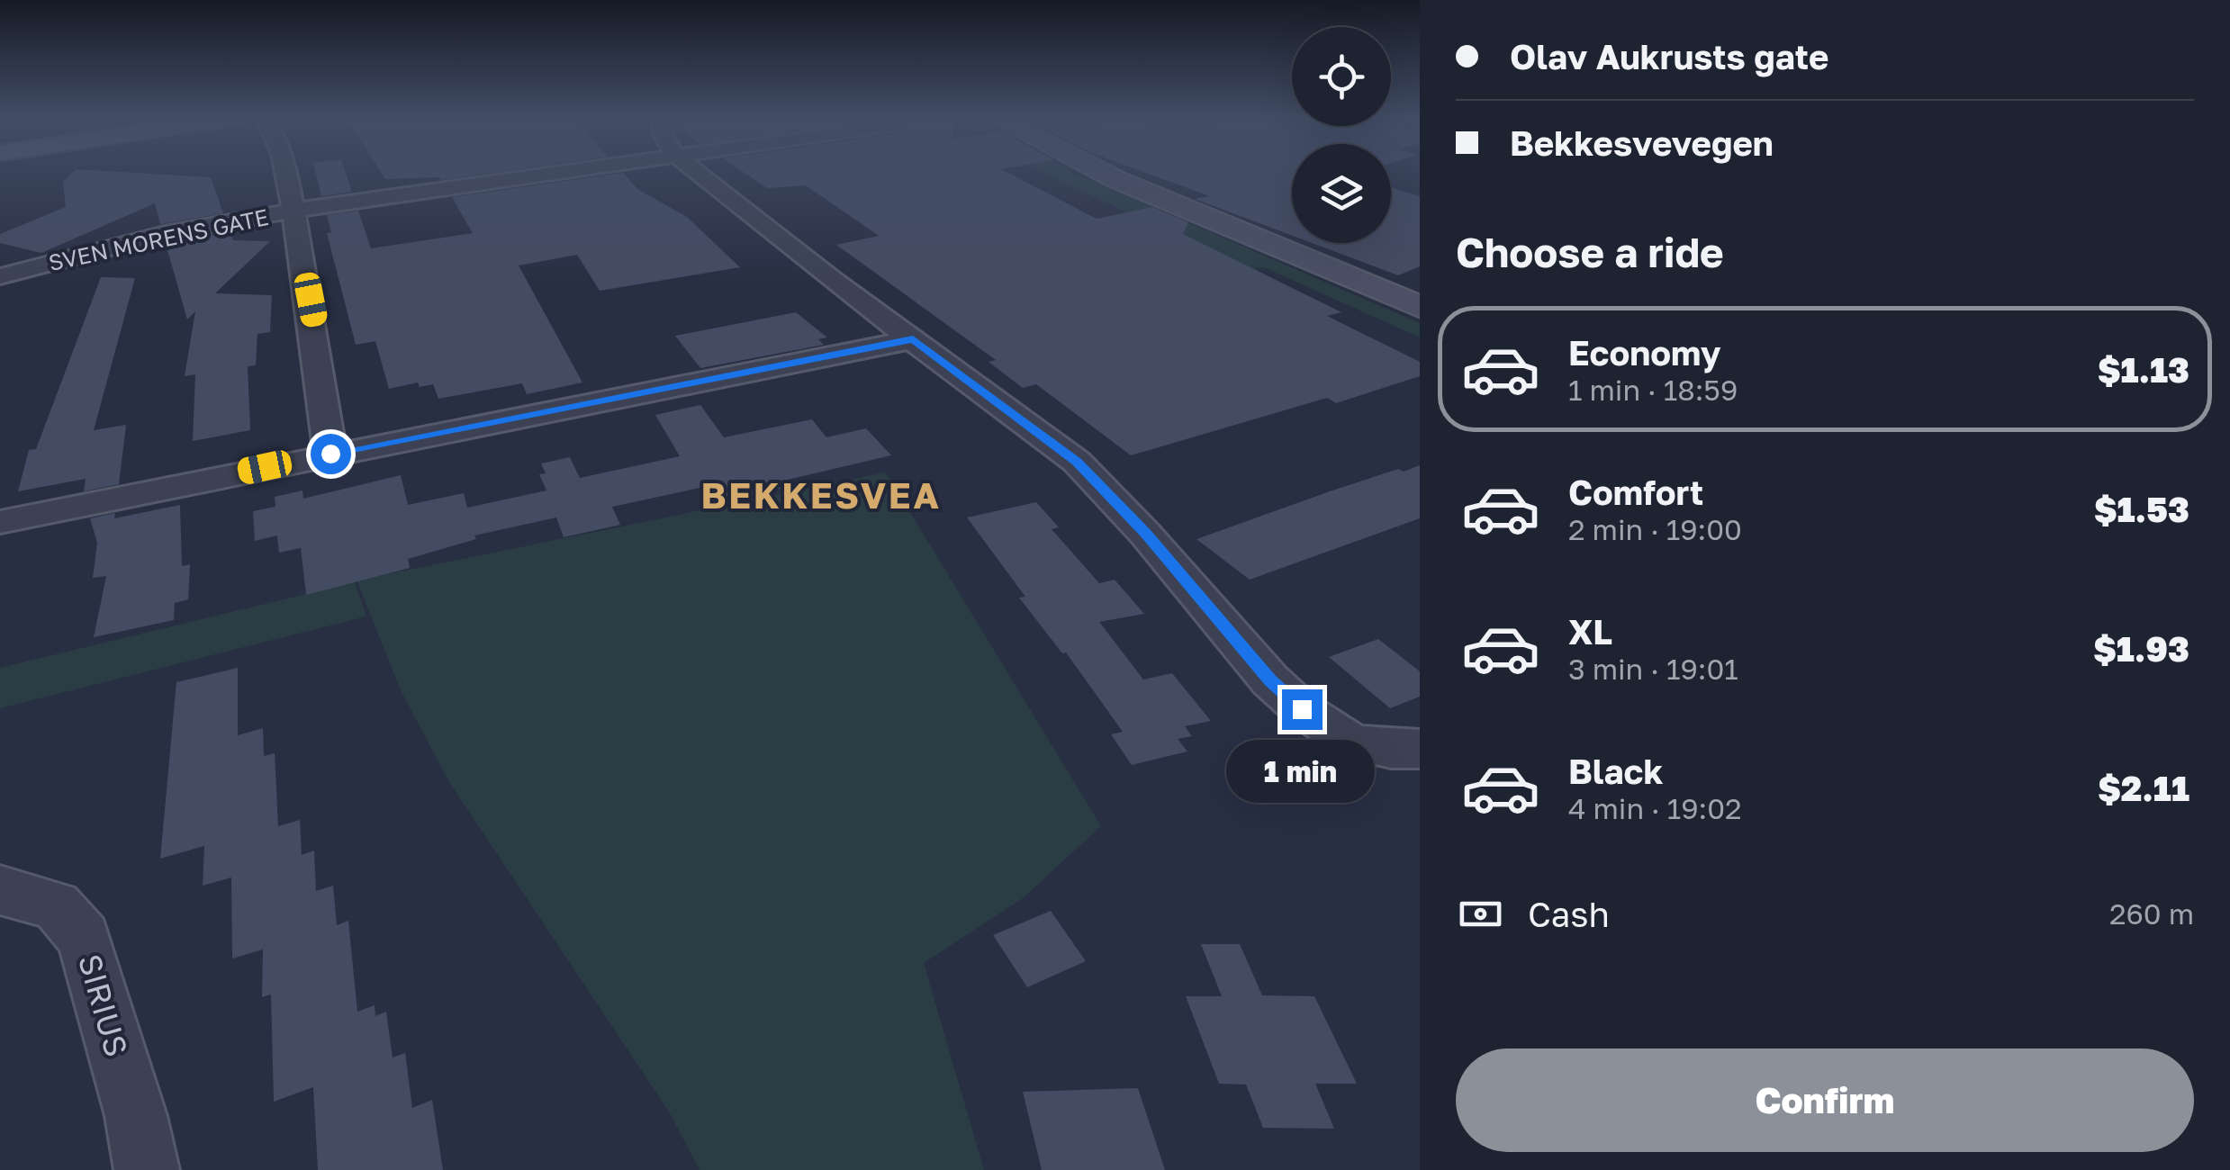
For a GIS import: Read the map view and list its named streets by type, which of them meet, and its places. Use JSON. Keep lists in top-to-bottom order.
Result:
{
  "streets": {
    "street": ["SVEN MORENS GATE", "SIRIUS"]
  },
  "districts": ["BEKKESVEA"],
  "page": {
    "banner": ["Olav Aukrusts gate", "Bekkesvevegen"],
    "heading": "Choose a ride",
    "list": [
      {
        "name": "Economy",
        "note": "1 min · 18:59",
        "value": "$1.13"
      },
      {
        "name": "Comfort",
        "note": "2 min · 19:00",
        "value": "$1.53"
      },
      {
        "name": "XL",
        "note": "3 min · 19:01",
        "value": "$1.93"
      },
      {
        "name": "Black",
        "note": "4 min · 19:02",
        "value": "$2.11"
      }
    ],
    "bubble": "1 min",
    "pay": ["Cash", "260 m"],
    "buttons": "Confirm"
  }
}
